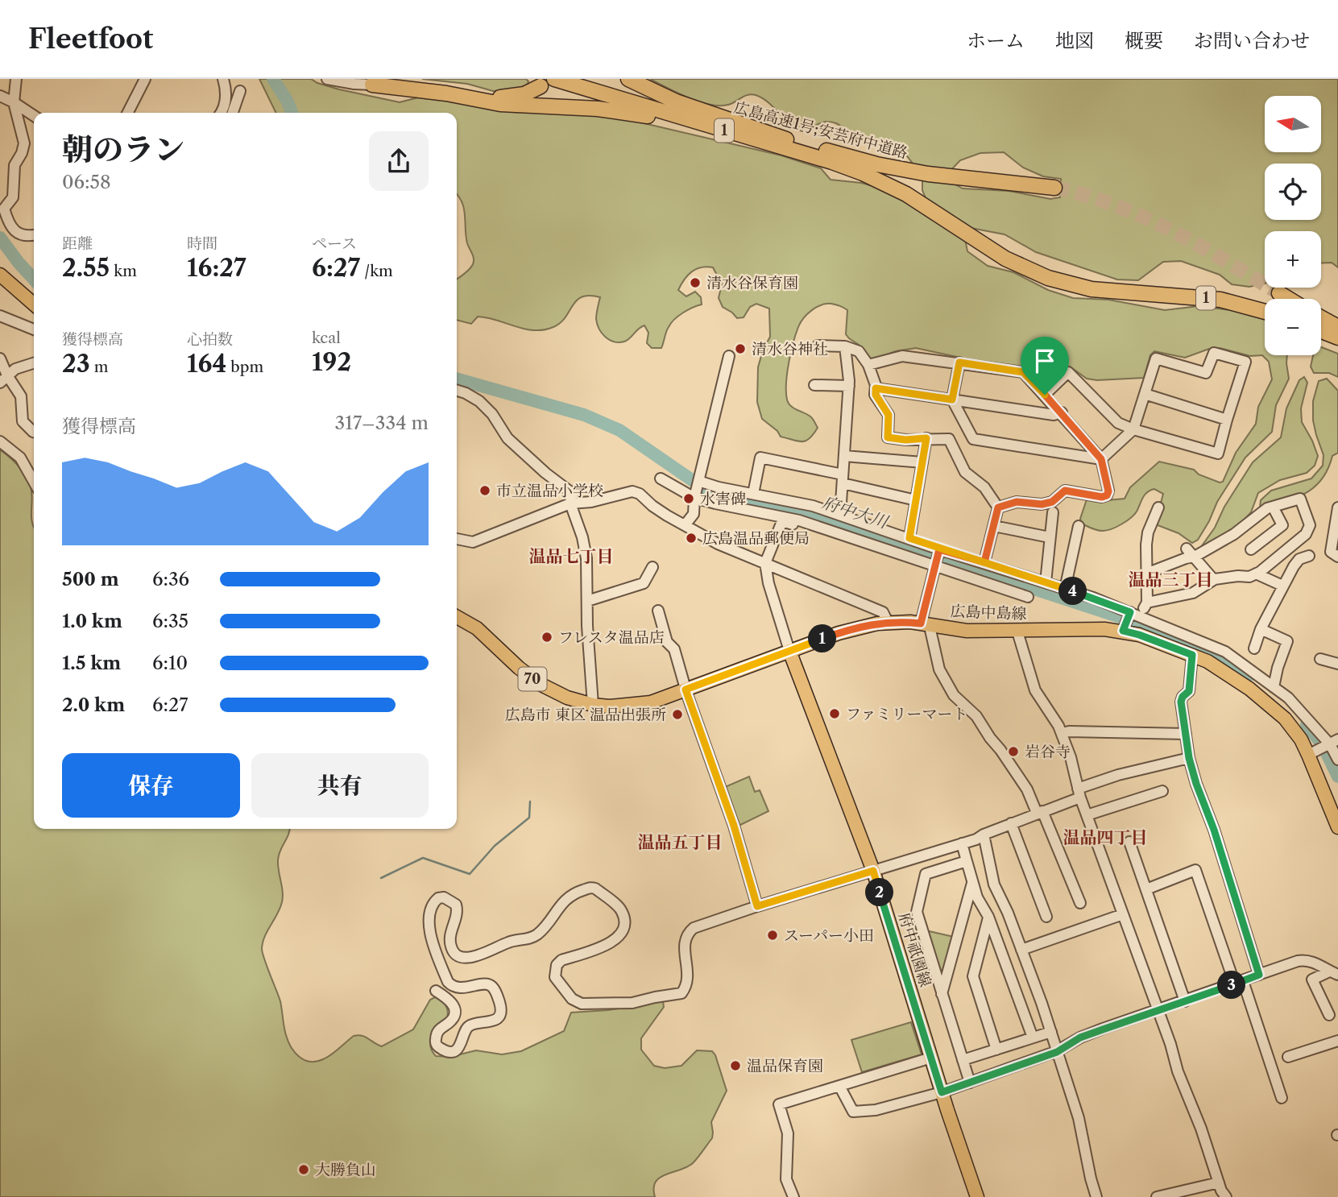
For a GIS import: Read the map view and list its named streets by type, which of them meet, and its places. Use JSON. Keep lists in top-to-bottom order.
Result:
{
  "streets": {
    "highway": ["広島高速1号;安芸府中道路", "1"],
    "main road": ["広島中島線", "70", "府中祇園線"]
  },
  "crossings": [
    ["広島中島線", "府中祇園線"]
  ],
  "districts": [
    "温品七丁目",
    "温品三丁目",
    "温品四丁目",
    "温品五丁目"
  ],
  "water": ["府中大川"],
  "places": [
    "清水谷保育園",
    "清水谷神社",
    "市立温品小学校",
    "水害碑",
    "広島温品郵便局",
    "フレスタ温品店",
    "ファミリーマート",
    "広島市 東区 温品出張所",
    "岩谷寺",
    "スーパー小田",
    "温品保育園",
    "大勝負山"
  ],
  "north": "left",
  "page": {
    "header": "Fleetfoot",
    "nav": [
      "ホーム",
      "地図",
      "概要",
      "お問い合わせ"
    ],
    "map_buttons": ["+", "−"],
    "heading": ["朝のラン", "06:58"],
    "stats": [
      ["距離", "2.55 km"],
      ["時間", "16:27"],
      ["ペース", "6:27 /km"],
      ["獲得標高", "23 m"],
      ["心拍数", "164 bpm"],
      ["kcal", "192"]
    ],
    "chart": ["獲得標高", "317–334 m"],
    "list": [
      {
        "name": "500 m",
        "note": "6:36"
      },
      {
        "name": "1.0 km",
        "note": "6:35"
      },
      {
        "name": "1.5 km",
        "note": "6:10"
      },
      {
        "name": "2.0 km",
        "note": "6:27"
      }
    ],
    "pins": [
      "4",
      "1",
      "2",
      "3"
    ],
    "buttons": ["保存", "共有"]
  }
}
